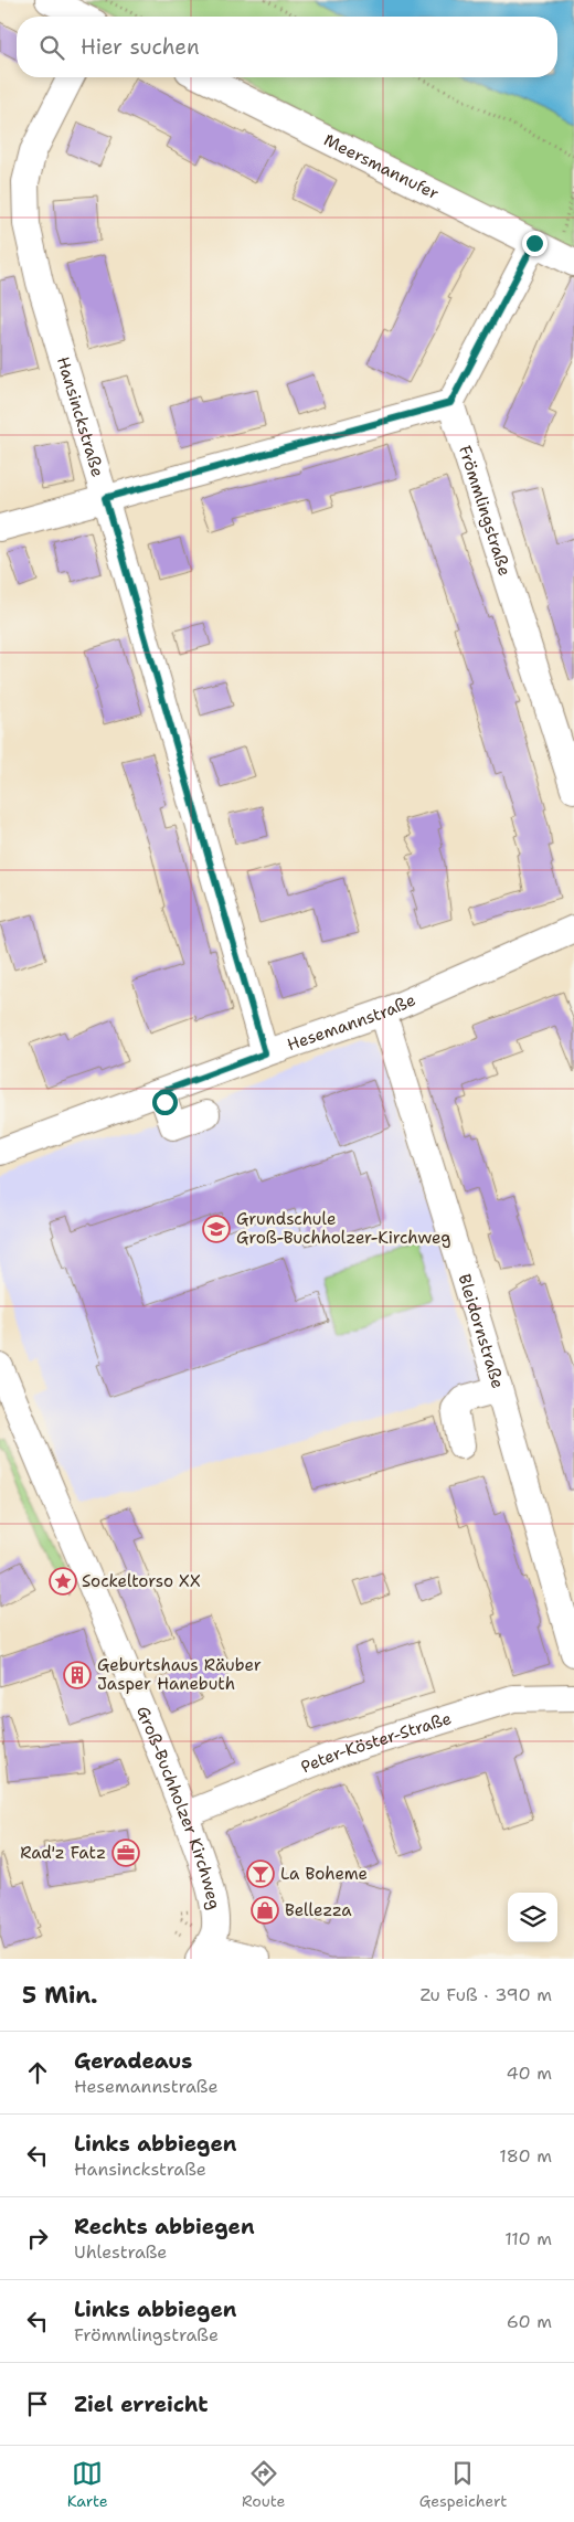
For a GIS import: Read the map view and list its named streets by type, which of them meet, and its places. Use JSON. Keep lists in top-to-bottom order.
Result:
{
  "streets": {
    "street": [
      "Meersmannufer",
      "Hansinckstraße",
      "Frömmlingstraße",
      "Hesemannstraße",
      "Bleidornstraße",
      "Peter-Köster-Straße",
      "Groß-Buchholzer Kirchweg"
    ]
  },
  "crossings": [
    ["Hansinckstraße", "Hesemannstraße"],
    ["Hesemannstraße", "Bleidornstraße"],
    ["Peter-Köster-Straße", "Groß-Buchholzer Kirchweg"]
  ],
  "places": {
    "school or university": ["Grundschule Groß-Buchholzer-Kirchweg"],
    "place": ["Sockeltorso XX"],
    "building": ["Geburtshaus Räuber Jasper Hanebuth"],
    "office": ["Rad'z Fatz"],
    "bar": ["La Boheme"],
    "shop": ["Bellezza"]
  },
  "page": {
    "search": "Hier suchen",
    "heading": ["5 Min.", "Zu Fuß · 390 m"],
    "list": [
      ["Geradeaus", "Hesemannstraße", "40 m"],
      ["Links abbiegen", "Hansinckstraße", "180 m"],
      ["Rechts abbiegen", "Uhlestraße", "110 m"],
      ["Links abbiegen", "Frömmlingstraße", "60 m"],
      "Ziel erreicht"
    ],
    "nav": ["Karte", "Route", "Gespeichert"]
  }
}
